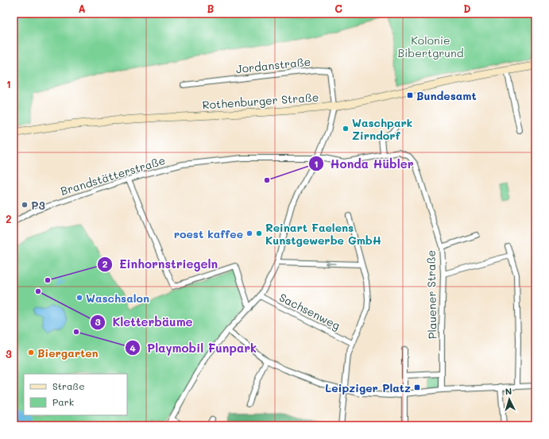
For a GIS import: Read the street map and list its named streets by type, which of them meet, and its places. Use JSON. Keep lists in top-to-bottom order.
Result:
{
  "streets": {
    "main road": ["Rothenburger Straße"],
    "street": [
      "Jordanstraße",
      "Brandstätterstraße",
      "Plauener Straße",
      "Sachsenweg"
    ]
  },
  "crossings": [
    ["Jordanstraße", "Rothenburger Straße"],
    ["Brandstätterstraße", "Plauener Straße"]
  ],
  "parks": ["Kolonie Bibertgrund"],
  "places": {
    "transit": ["Bundesamt", "Leipziger Platz"],
    "other": [
      "Waschpark Zirndorf",
      "Honda Hübler",
      "P3",
      "roest kaffee",
      "Reinart Faelens Kunstgewerbe GmbH",
      "Einhornstriegeln",
      "Kletterbäume",
      "Waschsalon",
      "Playmobil Funpark",
      "Biergarten"
    ]
  },
  "legend": ["Straße", "Park"],
  "north": "top",
  "grid": {
    "columns": [
      "A",
      "B",
      "C",
      "D"
    ],
    "rows": ["1", "2", "3"]
  }
}
